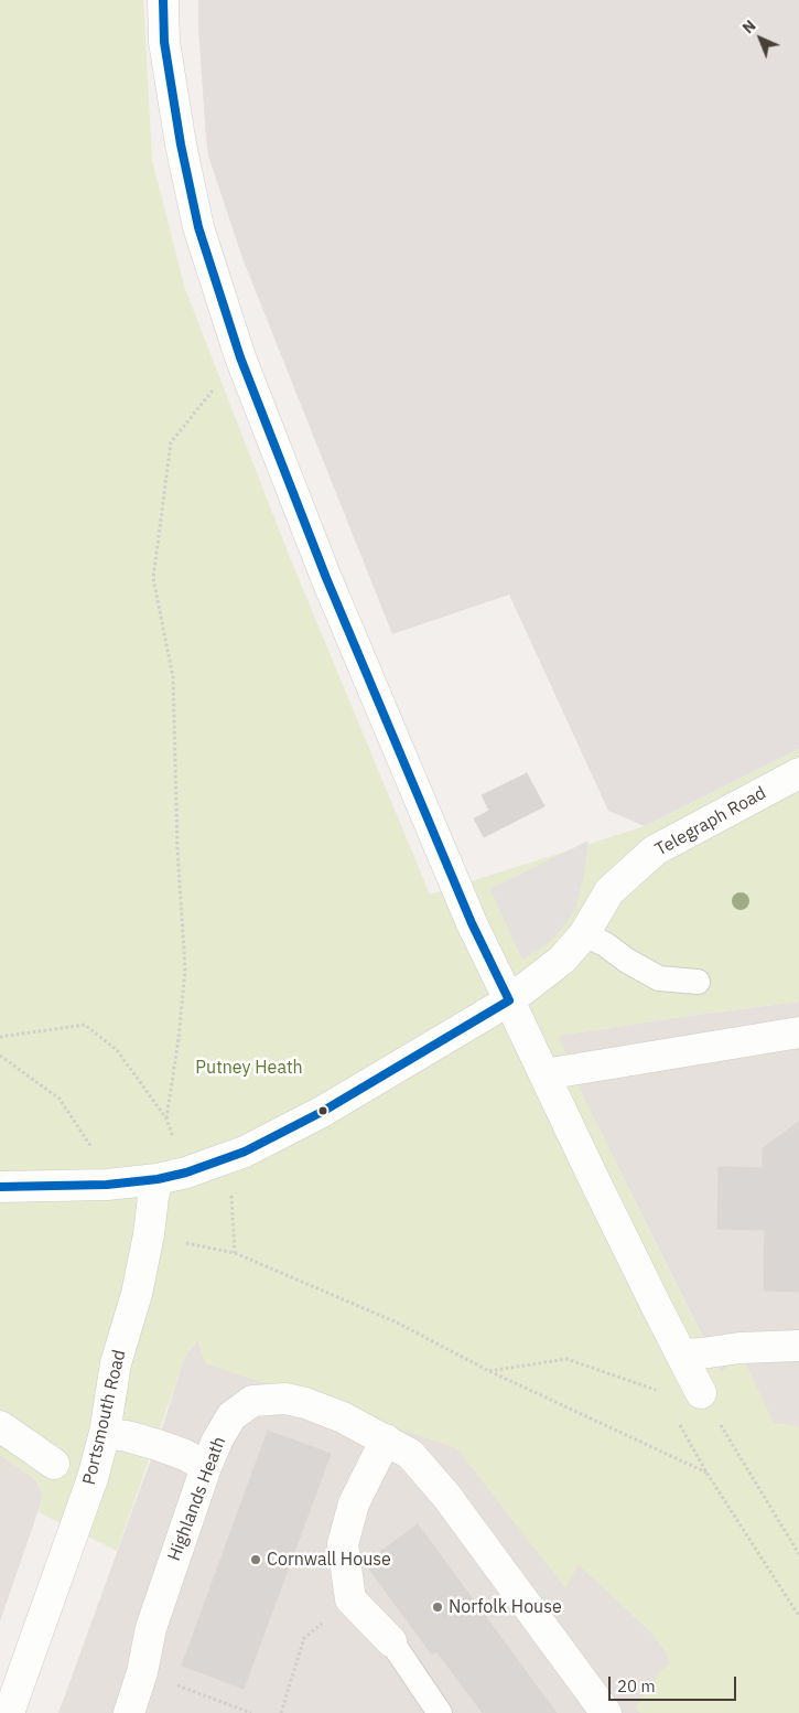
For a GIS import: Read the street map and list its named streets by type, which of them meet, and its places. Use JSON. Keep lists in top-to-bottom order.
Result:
{
  "streets": {
    "street": ["Telegraph Road", "Portsmouth Road", "Highlands Heath"]
  },
  "crossings": [
    ["Telegraph Road", "Portsmouth Road"]
  ],
  "parks": ["Putney Heath"],
  "places": ["Cornwall House", "Norfolk House"],
  "scale_bar": "20 m",
  "north": "top left"
}
